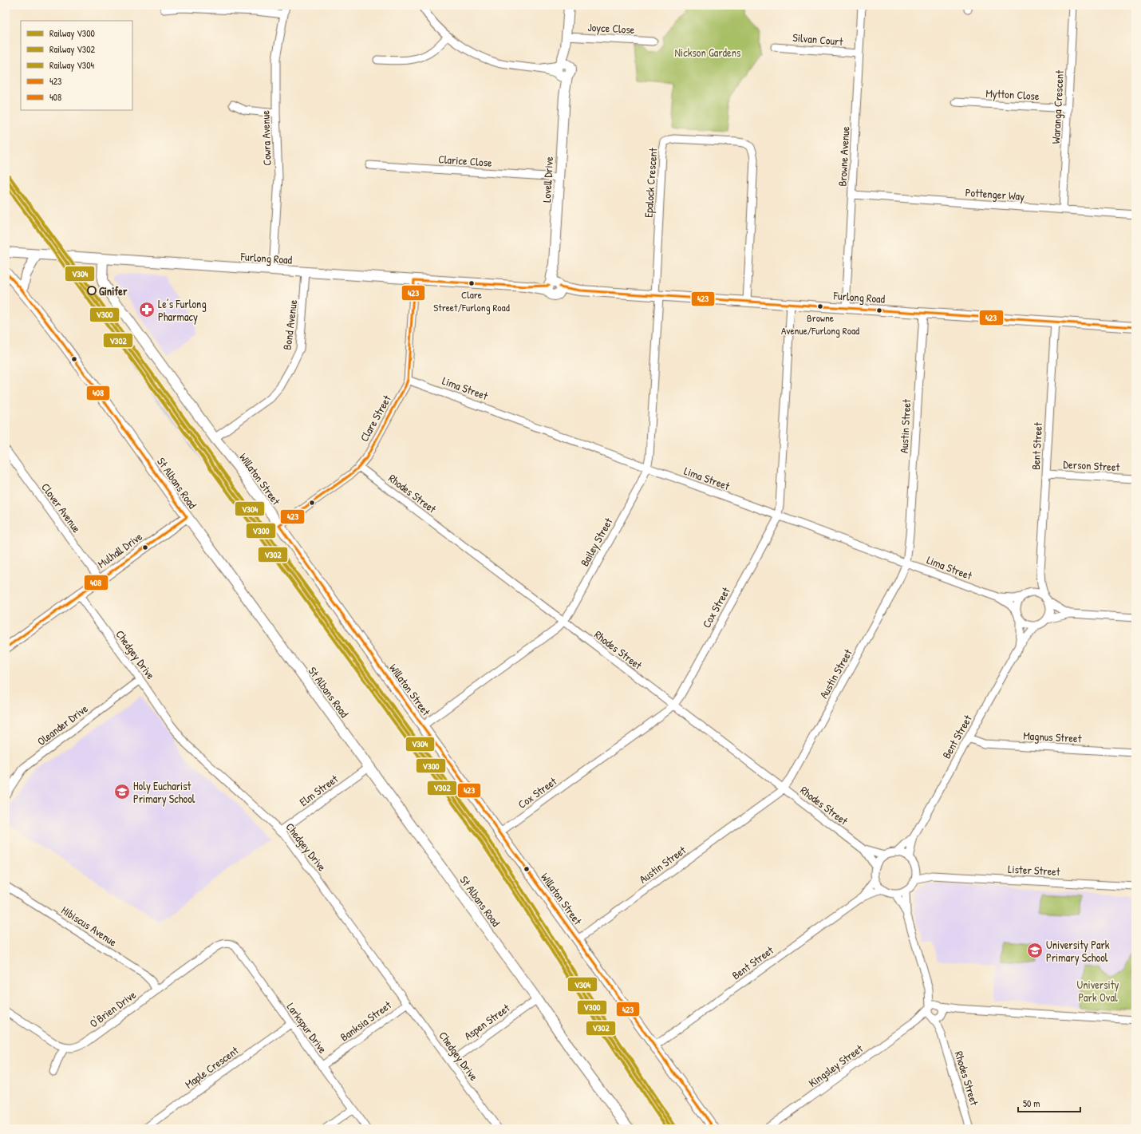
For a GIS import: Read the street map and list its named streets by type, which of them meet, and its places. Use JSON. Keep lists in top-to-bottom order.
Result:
{
  "streets": {
    "main road": [
      "Lovell Drive",
      "Furlong Road",
      "Willaton Street",
      "St Albans Road",
      "Mulhall Drive"
    ],
    "street": [
      "Joyce Close",
      "Silvan Court",
      "Mytton Close",
      "Waranga Crescent",
      "Cowra Avenue",
      "Browne Avenue",
      "Clarice Close",
      "Epalock Crescent",
      "Pottenger Way",
      "Bond Avenue",
      "Lima Street",
      "Clare Street",
      "Austin Street",
      "Bent Street",
      "Derson Street",
      "Rhodes Street",
      "Clover Avenue",
      "Bailey Street",
      "Cox Street",
      "Chedgey Drive",
      "Oleander Drive",
      "Magnus Street",
      "Elm Street",
      "Lister Street",
      "Hibiscus Avenue",
      "O'Brien Drive",
      "Banksia Street",
      "Aspen Street",
      "Larkspur Drive",
      "Kingsley Street",
      "Maple Crescent"
    ]
  },
  "crossings": [
    ["Joyce Close", "Lovell Drive"],
    ["Silvan Court", "Browne Avenue"],
    ["Mytton Close", "Waranga Crescent"],
    ["Waranga Crescent", "Pottenger Way"],
    ["Cowra Avenue", "Furlong Road"],
    ["Browne Avenue", "Pottenger Way"],
    ["Browne Avenue", "Furlong Road"],
    ["Clarice Close", "Lovell Drive"],
    ["Lovell Drive", "Furlong Road"],
    ["Epalock Crescent", "Furlong Road"],
    ["Epalock Crescent", "Bailey Street"],
    ["Furlong Road", "Bond Avenue"],
    ["Furlong Road", "Clare Street"],
    ["Furlong Road", "Austin Street"],
    ["Furlong Road", "Bent Street"],
    ["Furlong Road", "Willaton Street"],
    ["Furlong Road", "Bailey Street"],
    ["Furlong Road", "Cox Street"],
    ["Bond Avenue", "Willaton Street"],
    ["Lima Street", "Clare Street"],
    ["Lima Street", "Austin Street"],
    ["Lima Street", "Bent Street"],
    ["Lima Street", "Bailey Street"],
    ["Lima Street", "Cox Street"],
    ["Clare Street", "Willaton Street"],
    ["Clare Street", "Rhodes Street"],
    ["Austin Street", "Willaton Street"],
    ["Austin Street", "Rhodes Street"],
    ["Bent Street", "Derson Street"],
    ["Bent Street", "Willaton Street"],
    ["Bent Street", "Rhodes Street"],
    ["Bent Street", "Magnus Street"],
    ["Bent Street", "Lister Street"],
    ["Willaton Street", "Bailey Street"],
    ["Willaton Street", "Cox Street"],
    ["St Albans Road", "Mulhall Drive"],
    ["St Albans Road", "Elm Street"],
    ["St Albans Road", "Aspen Street"],
    ["Rhodes Street", "Bailey Street"],
    ["Rhodes Street", "Cox Street"],
    ["Rhodes Street", "Lister Street"],
    ["Rhodes Street", "Kingsley Street"],
    ["Clover Avenue", "Mulhall Drive"],
    ["Mulhall Drive", "Chedgey Drive"],
    ["Chedgey Drive", "Oleander Drive"],
    ["Chedgey Drive", "Elm Street"],
    ["Chedgey Drive", "Banksia Street"],
    ["Chedgey Drive", "Aspen Street"],
    ["Hibiscus Avenue", "O'Brien Drive"],
    ["O'Brien Drive", "Larkspur Drive"],
    ["Banksia Street", "Larkspur Drive"],
    ["Larkspur Drive", "Maple Crescent"]
  ],
  "parks": ["Nickson Gardens", "University Park Oval"],
  "places": {
    "other": ["Clare Street/Furlong Road", "Ginifer", "Browne Avenue/Furlong Road"],
    "pharmacy": ["Le’s Furlong Pharmacy"],
    "school or university": ["Holy Eucharist Primary School", "University Park Primary School"]
  },
  "lines": [
    "rail line V304",
    "rail line V300",
    "rail line V302",
    "transit line 408",
    "transit line 423"
  ],
  "legend": [
    "Railway V300",
    "Railway V302",
    "Railway V304",
    "423",
    "408"
  ],
  "scale_bar": "50 m"
}
